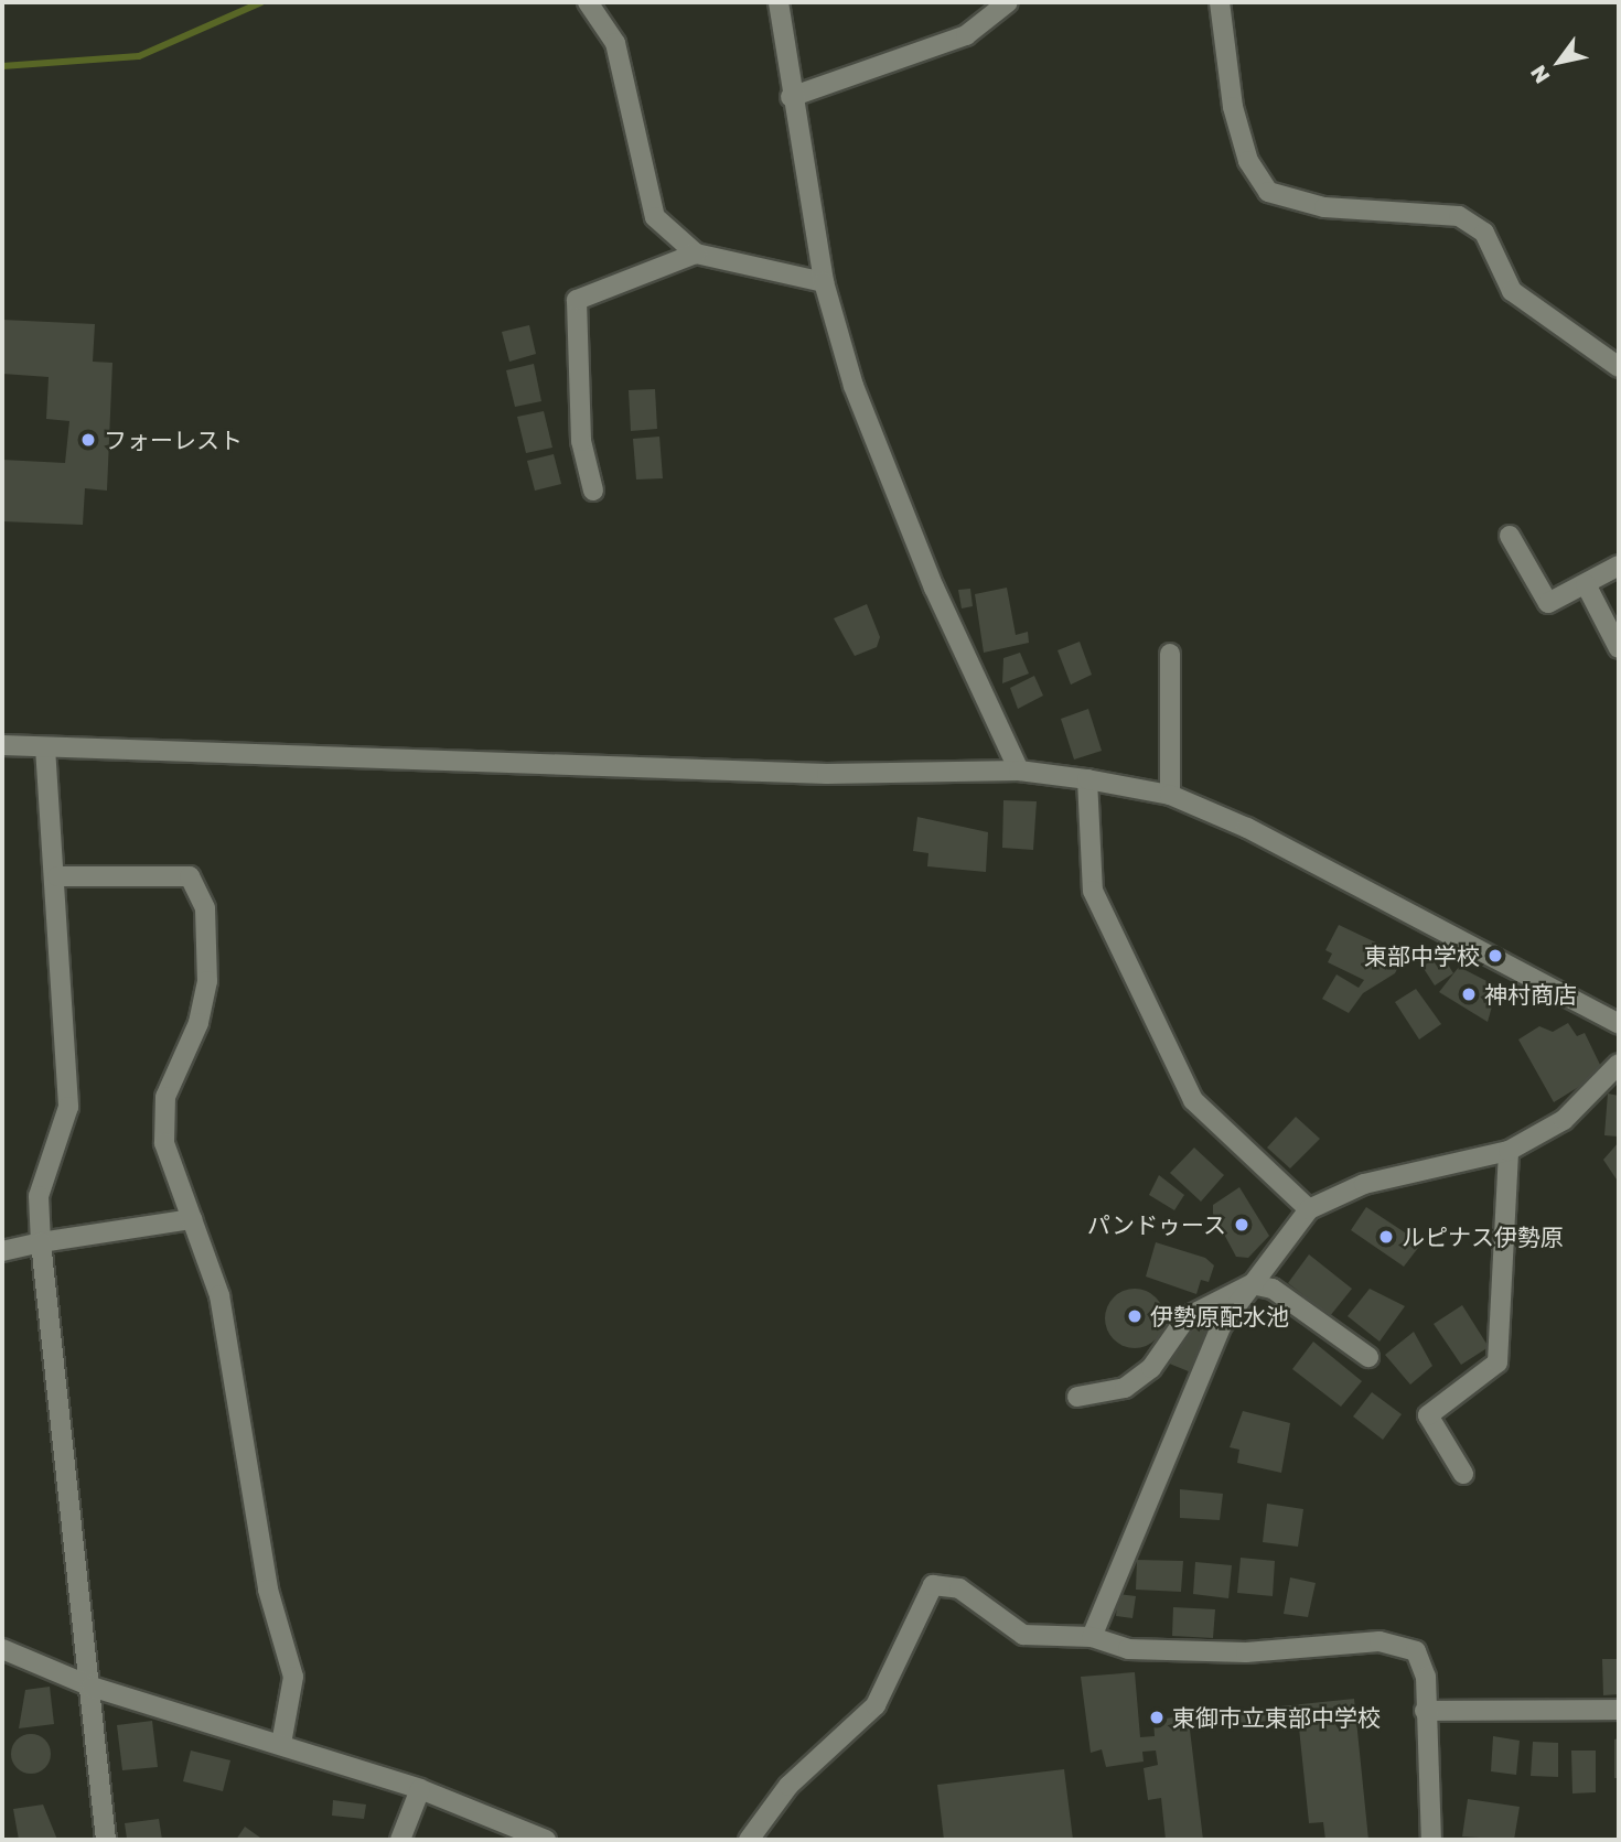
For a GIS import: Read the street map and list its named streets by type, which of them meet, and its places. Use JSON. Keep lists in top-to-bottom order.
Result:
{
  "places": [
    "フォーレスト",
    "東部中学校",
    "神村商店",
    "パンドゥース",
    "ルピナス伊勢原",
    "伊勢原配水池",
    "東御市立東部中学校"
  ],
  "north": "bottom left"
}
